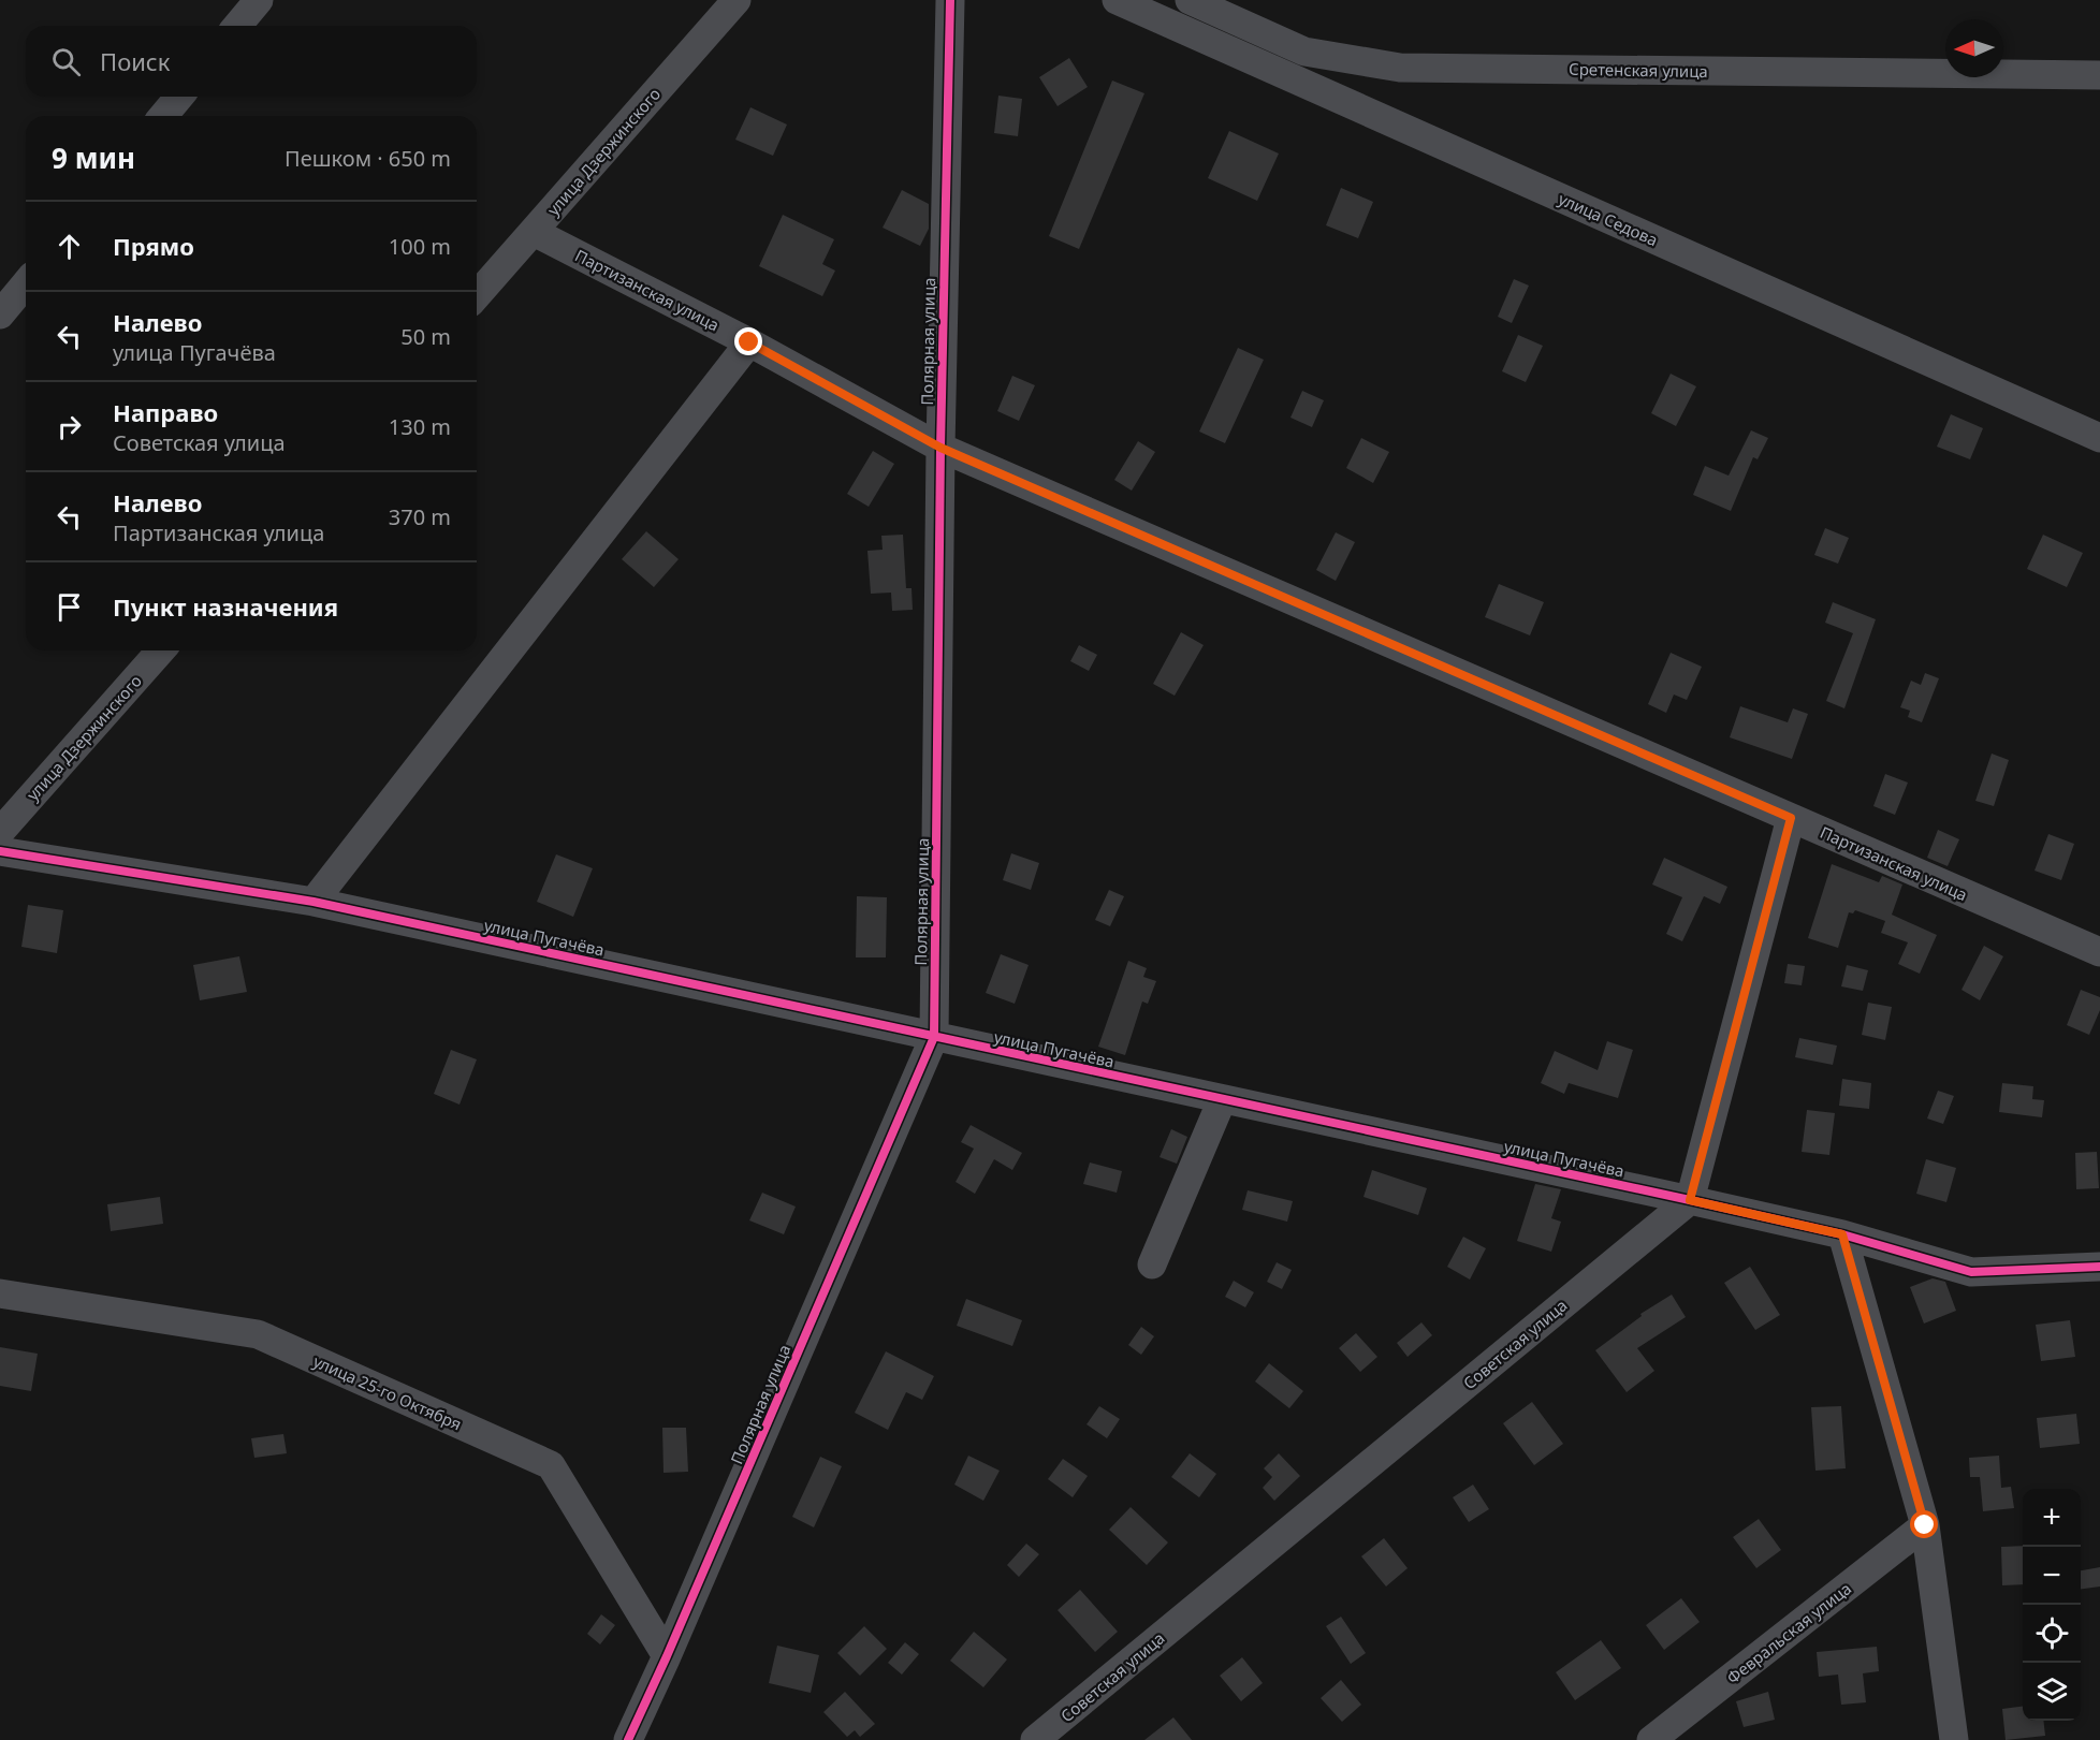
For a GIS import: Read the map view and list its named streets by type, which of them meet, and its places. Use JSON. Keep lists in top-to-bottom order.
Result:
{
  "streets": {
    "street": [
      "Сретенская улица",
      "улица Дзержинского",
      "улица Седова",
      "Партизанская улица",
      "Полярная улица",
      "улица Пугачёва",
      "Советская улица",
      "улица 25-го Октября",
      "Февральская улица"
    ]
  },
  "crossings": [
    ["улица Дзержинского", "Партизанская улица"],
    ["Партизанская улица", "Полярная улица"],
    ["Полярная улица", "улица Пугачёва"],
    ["Полярная улица", "улица 25-го Октября"],
    ["улица Пугачёва", "Советская улица"]
  ],
  "north": "left",
  "page": {
    "search": "Поиск",
    "heading": ["9 мин", "Пешком · 650 m"],
    "list": [
      ["Прямо", "100 m"],
      ["Налево", "улица Пугачёва", "50 m"],
      ["Направо", "Советская улица", "130 m"],
      ["Налево", "Партизанская улица", "370 m"],
      "Пункт назначения"
    ],
    "map_buttons": ["+", "−"]
  }
}
